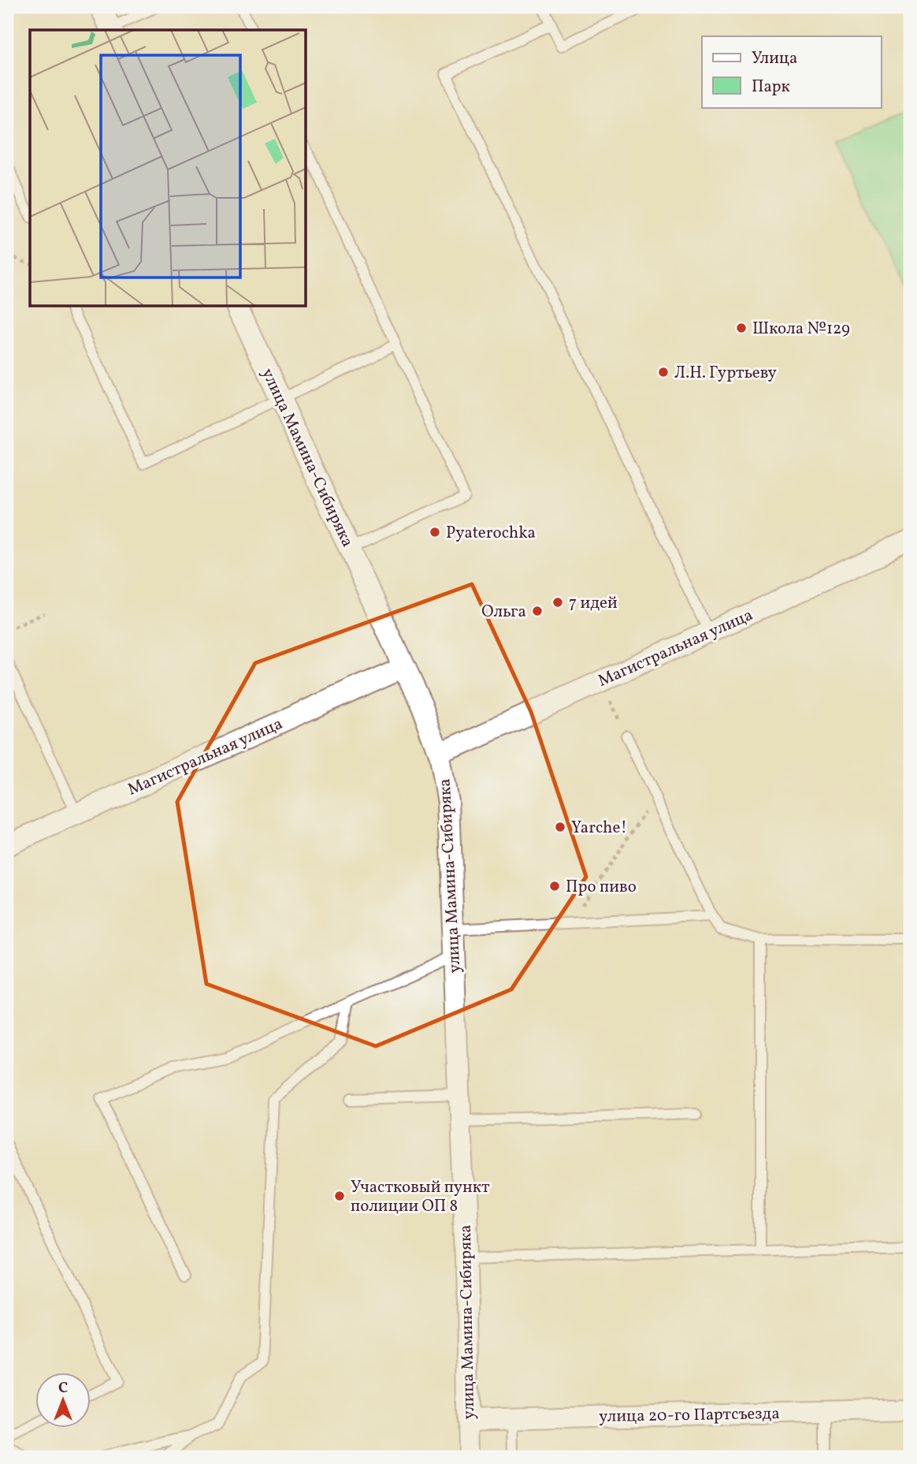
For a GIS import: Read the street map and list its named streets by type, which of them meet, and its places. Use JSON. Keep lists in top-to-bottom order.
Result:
{
  "streets": {
    "street": ["улица Мамина-Сибиряка", "Магистральная улица", "улица 20-го Партсъезда"]
  },
  "crossings": [
    ["улица Мамина-Сибиряка", "Магистральная улица"],
    ["улица Мамина-Сибиряка", "улица 20-го Партсъезда"]
  ],
  "places": [
    "Школа №129",
    "Л.Н. Гуртьеву",
    "Pyaterochka",
    "7 идей",
    "Ольга",
    "Yarche!",
    "Про пиво",
    "Участковый пункт полиции ОП 8"
  ],
  "legend": ["Улица", "Парк"],
  "north": "top"
}
